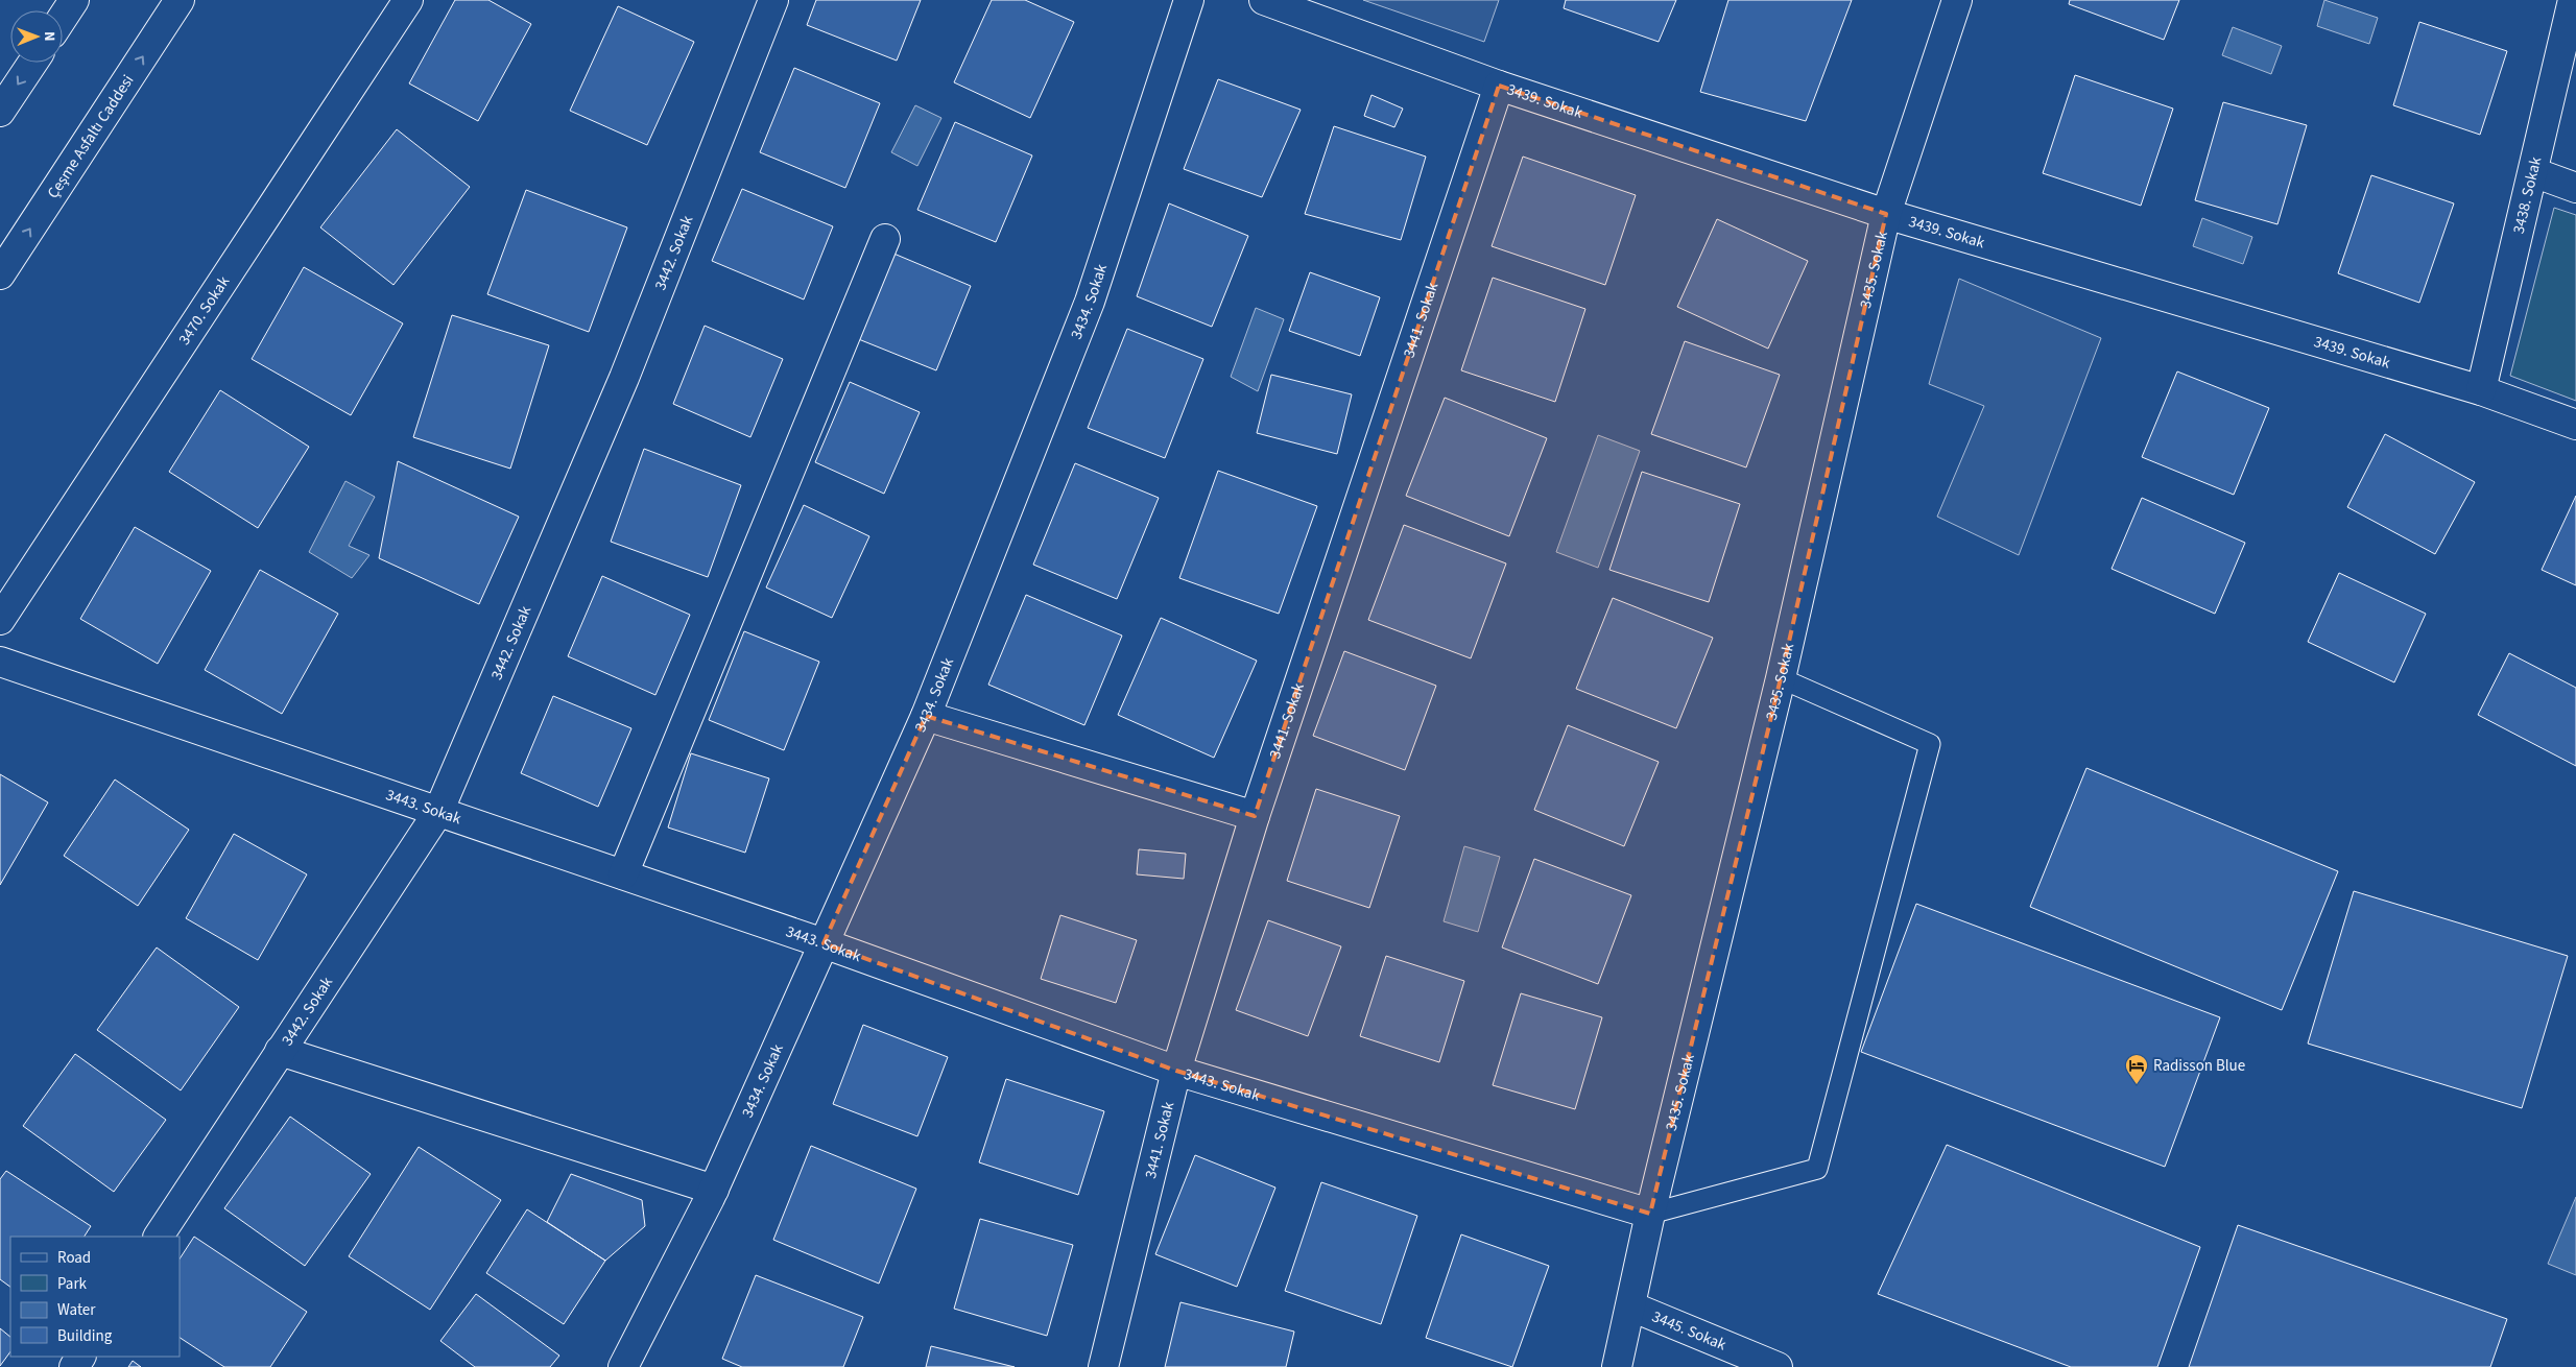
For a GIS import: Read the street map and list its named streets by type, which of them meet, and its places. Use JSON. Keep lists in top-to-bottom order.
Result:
{
  "streets": {
    "main road": [
      "3439. Sokak",
      "Çeşme Asfaltı Caddesi",
      "3438. Sokak",
      "3442. Sokak",
      "3435. Sokak",
      "3434. Sokak",
      "3470. Sokak",
      "3441. Sokak",
      "3443. Sokak",
      "3445. Sokak"
    ]
  },
  "crossings": [
    ["3439. Sokak", "3438. Sokak"],
    ["3439. Sokak", "3435. Sokak"],
    ["3439. Sokak", "3441. Sokak"],
    ["3442. Sokak", "3443. Sokak"],
    ["3435. Sokak", "3443. Sokak"],
    ["3435. Sokak", "3445. Sokak"],
    ["3434. Sokak", "3443. Sokak"],
    ["3441. Sokak", "3443. Sokak"]
  ],
  "one_way": ["Çeşme Asfaltı Caddesi"],
  "places": {
    "hotel": ["Radisson Blue"]
  },
  "legend": [
    "Road",
    "Park",
    "Water",
    "Building"
  ],
  "north": "right"
}
